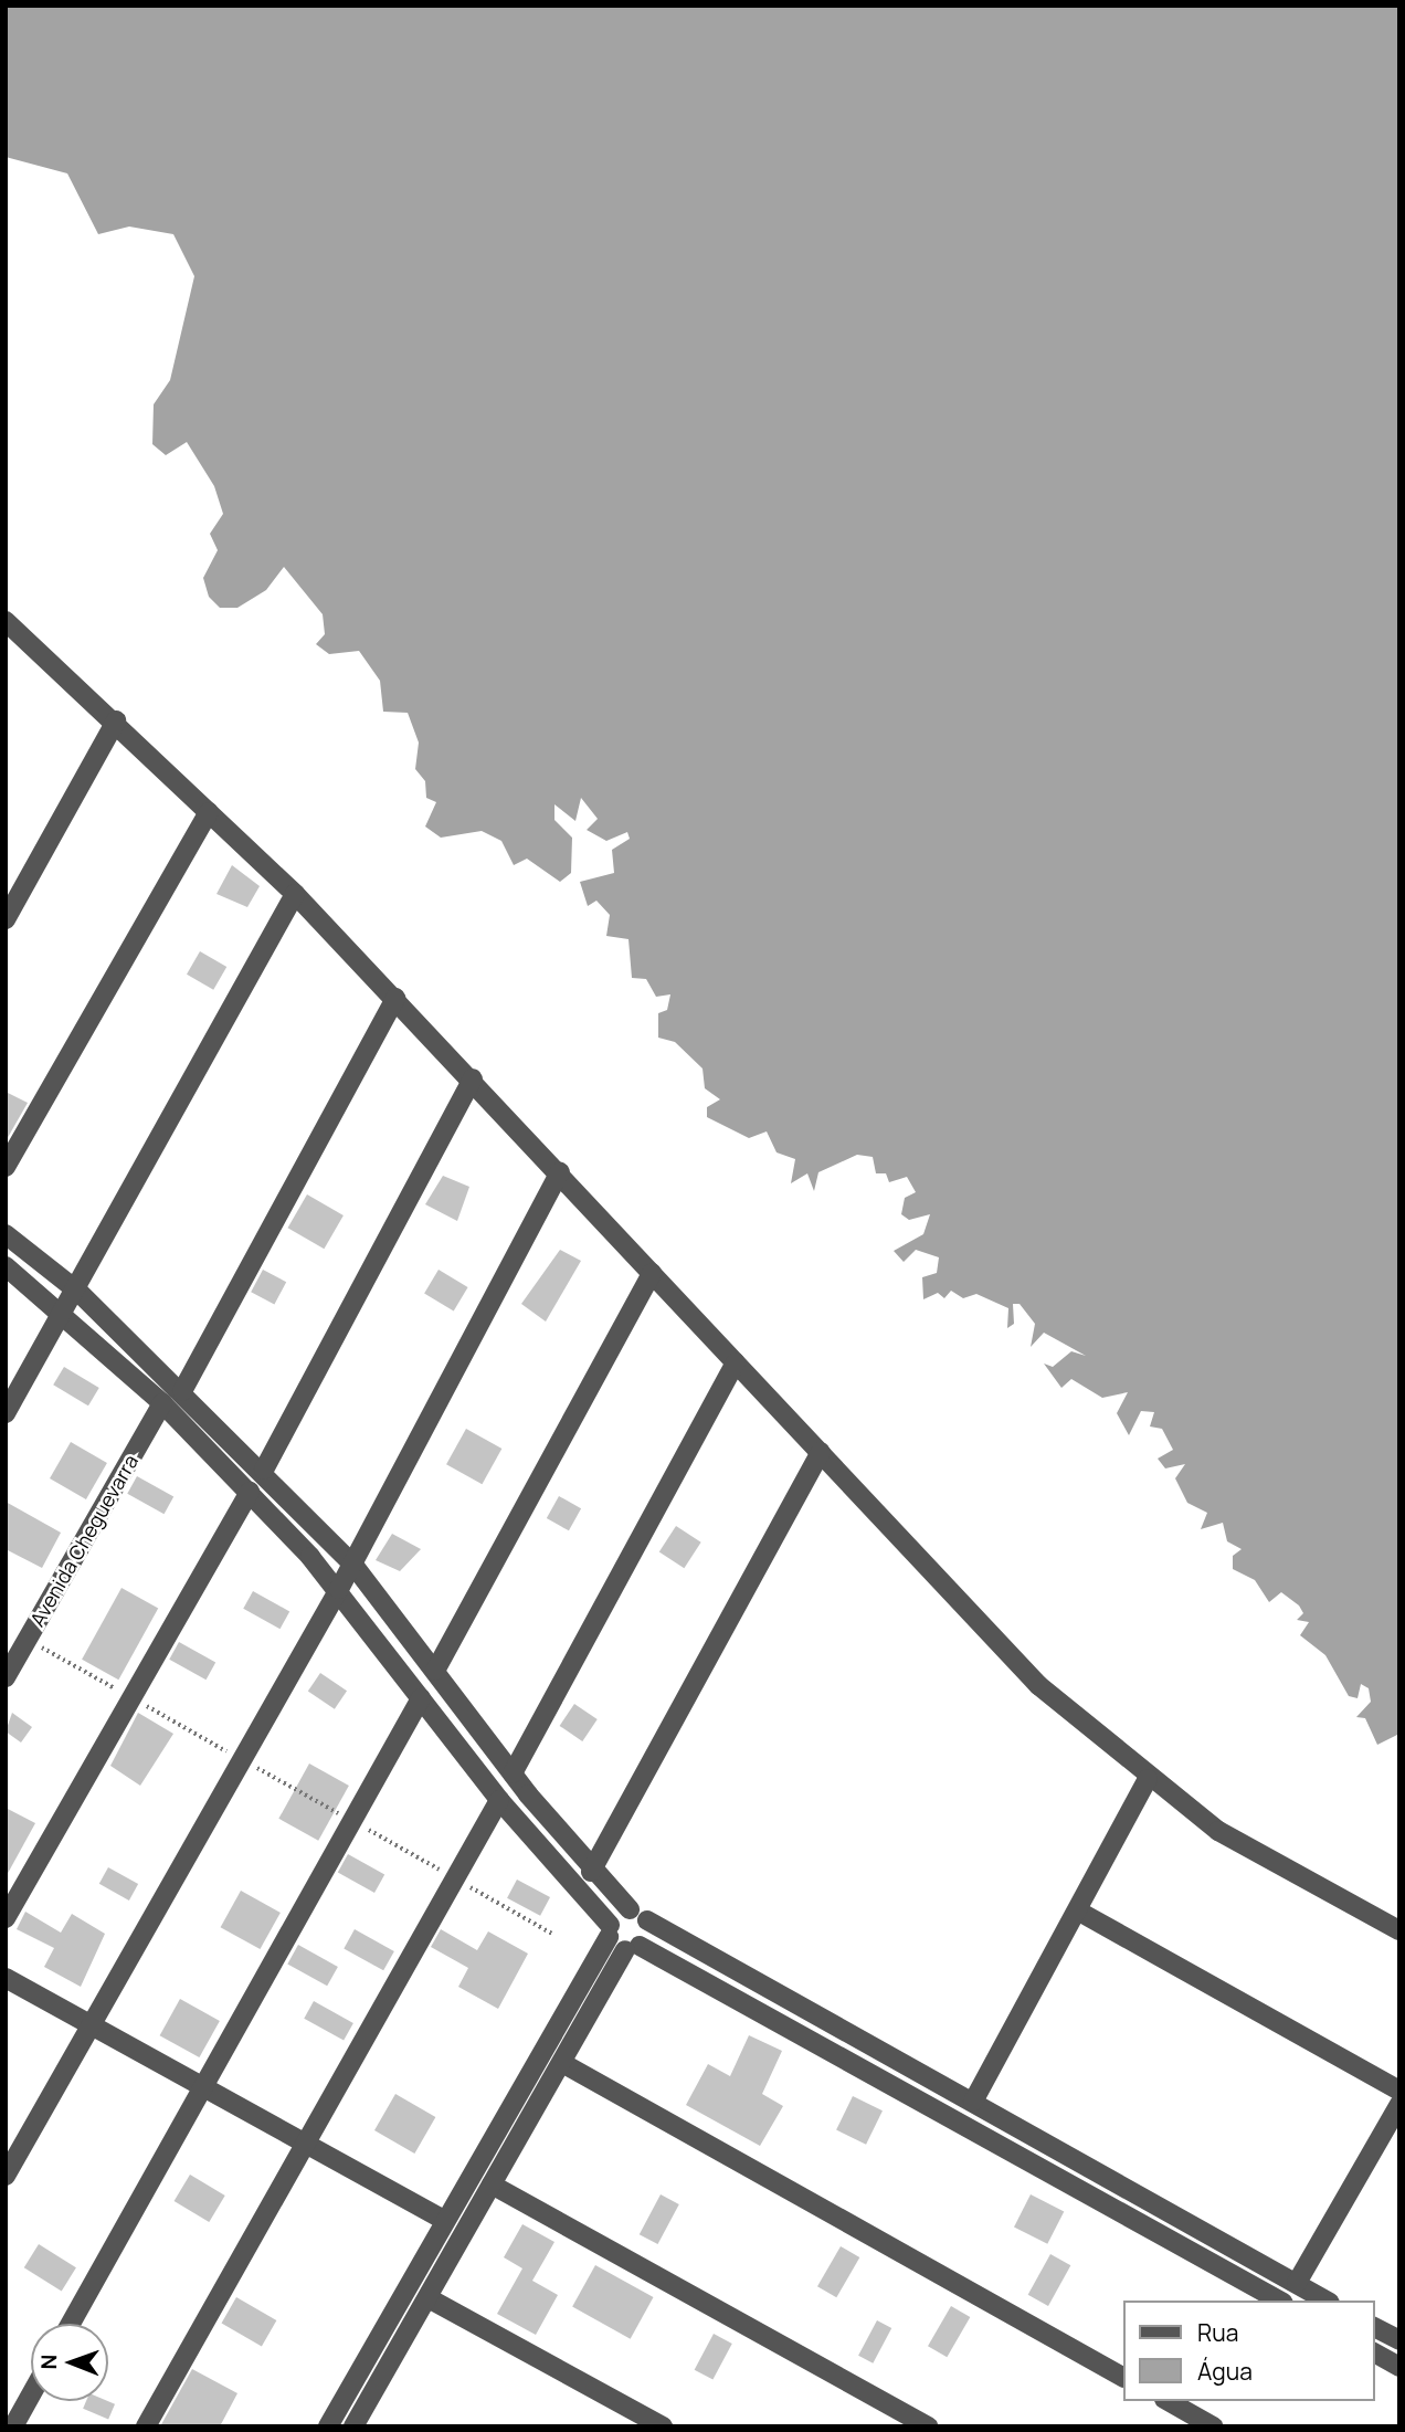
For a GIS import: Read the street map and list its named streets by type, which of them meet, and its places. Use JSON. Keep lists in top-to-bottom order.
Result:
{
  "streets": {
    "street": ["Avenida Cheguevarra"]
  },
  "legend": ["Rua", "Água"],
  "north": "left"
}
